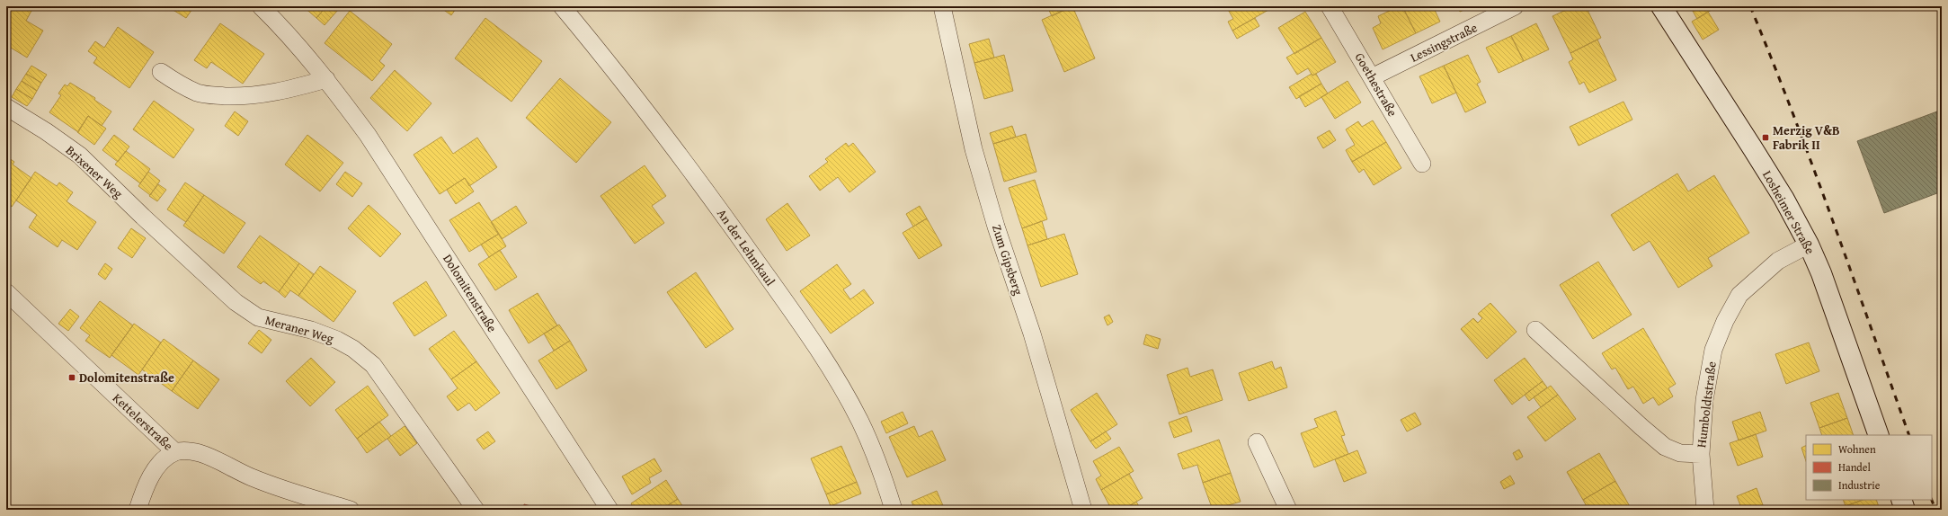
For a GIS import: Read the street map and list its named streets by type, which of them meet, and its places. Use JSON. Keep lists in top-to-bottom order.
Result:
{
  "streets": {
    "main road": ["Losheimer Straße"],
    "street": [
      "Lessingstraße",
      "Goethestraße",
      "Brixener Weg",
      "An der Lehmkaul",
      "Zum Gipsberg",
      "Dolomitenstraße",
      "Meraner Weg",
      "Humboldtstraße",
      "Kettelerstraße"
    ]
  },
  "crossings": [
    ["Lessingstraße", "Goethestraße"],
    ["Brixener Weg", "Meraner Weg"],
    ["Losheimer Straße", "Humboldtstraße"]
  ],
  "places": {
    "transit": ["Merzig V&B Fabrik II", "Dolomitenstraße"]
  },
  "legend": ["Wohnen", "Handel", "Industrie"]
}
